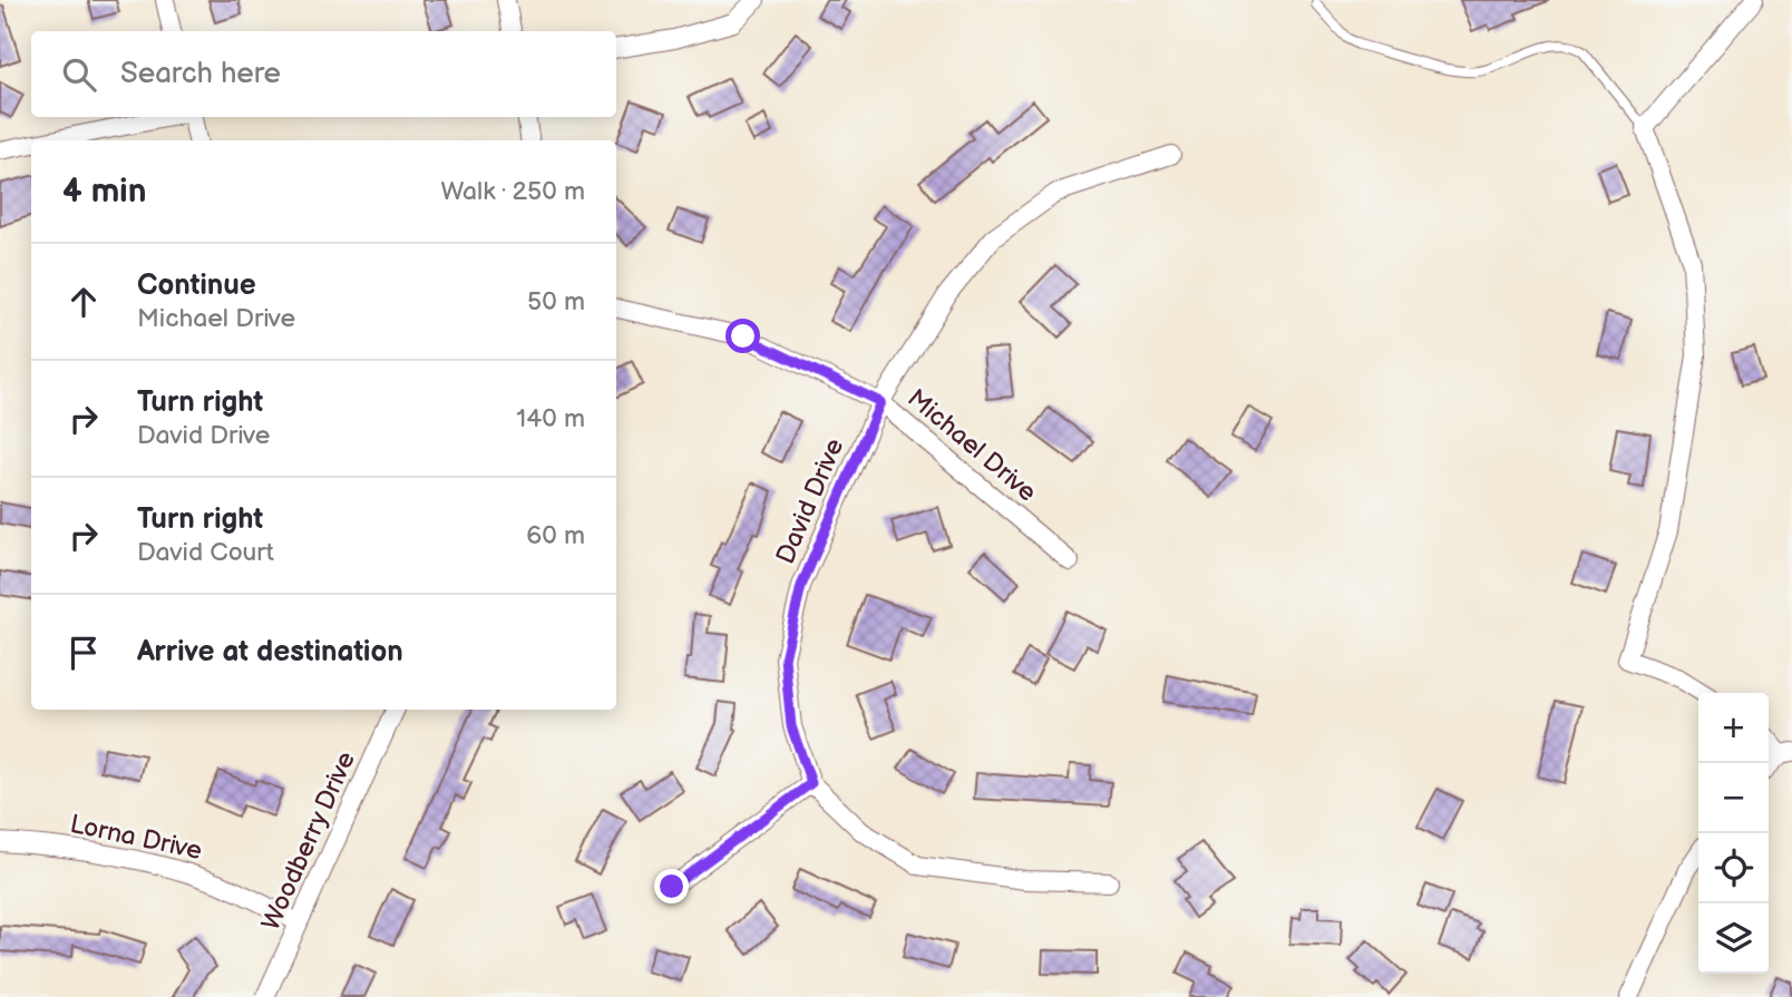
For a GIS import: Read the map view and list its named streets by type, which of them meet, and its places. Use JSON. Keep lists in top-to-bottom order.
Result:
{
  "streets": {
    "street": [
      "Michael Drive",
      "David Drive",
      "Lorna Drive",
      "Woodberry Drive"
    ]
  },
  "crossings": [
    ["Michael Drive", "David Drive"],
    ["Lorna Drive", "Woodberry Drive"]
  ],
  "page": {
    "search": "Search here",
    "heading": ["4 min", "Walk · 250 m"],
    "list": [
      ["Continue", "Michael Drive", "50 m"],
      ["Turn right", "David Drive", "140 m"],
      ["Turn right", "David Court", "60 m"],
      "Arrive at destination"
    ],
    "map_buttons": ["+", "−"]
  }
}
